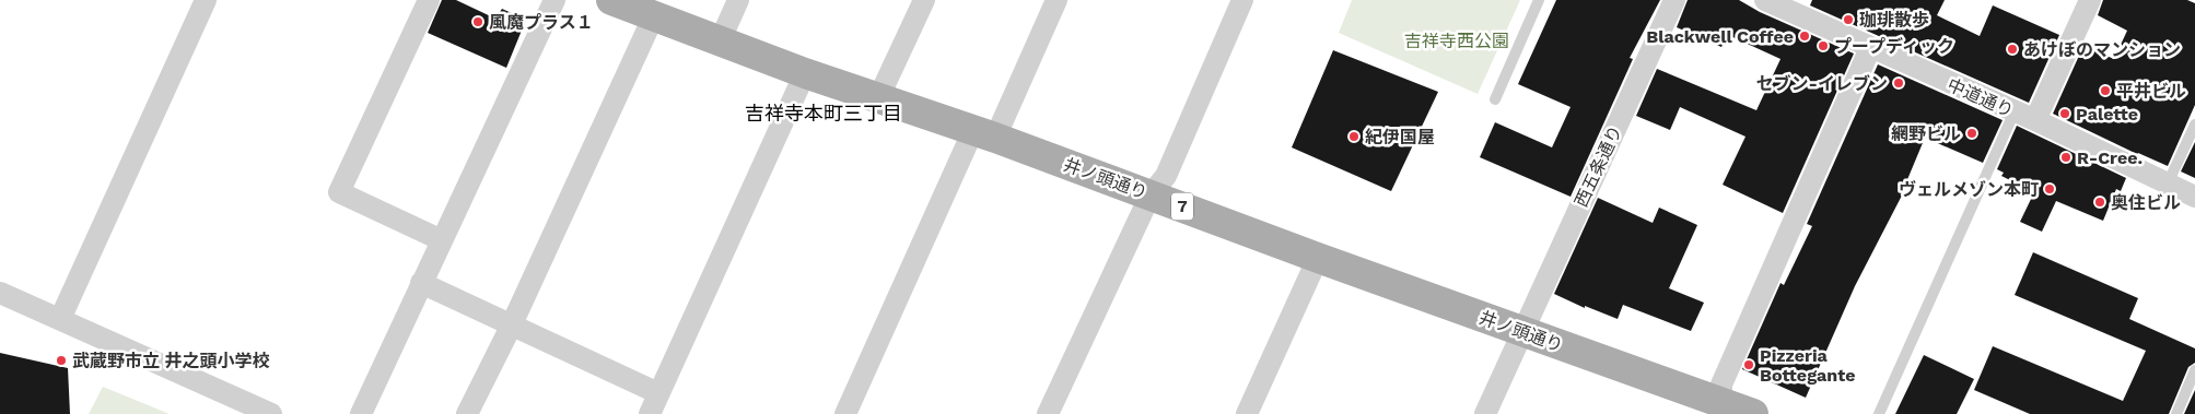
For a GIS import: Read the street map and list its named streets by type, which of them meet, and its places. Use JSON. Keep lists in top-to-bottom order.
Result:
{
  "streets": {
    "main road": ["井ノ頭通り", "7"],
    "street": ["中道通り", "西五条通り"]
  },
  "crossings": [
    ["西五条通り", "井ノ頭通り"]
  ],
  "districts": ["吉祥寺本町三丁目"],
  "parks": ["吉祥寺西公園"],
  "places": [
    "珈琲散歩",
    "風魔プラス１",
    "Blackwell Coffee",
    "プープディック",
    "あけぼのマンション",
    "セブン-イレブン",
    "平井ビル",
    "Palette",
    "網野ビル",
    "紀伊国屋",
    "R-Cree.",
    "ヴェルメゾン本町",
    "奥住ビル",
    "武蔵野市立 井之頭小学校",
    "Pizzeria Bottegante"
  ]
}
